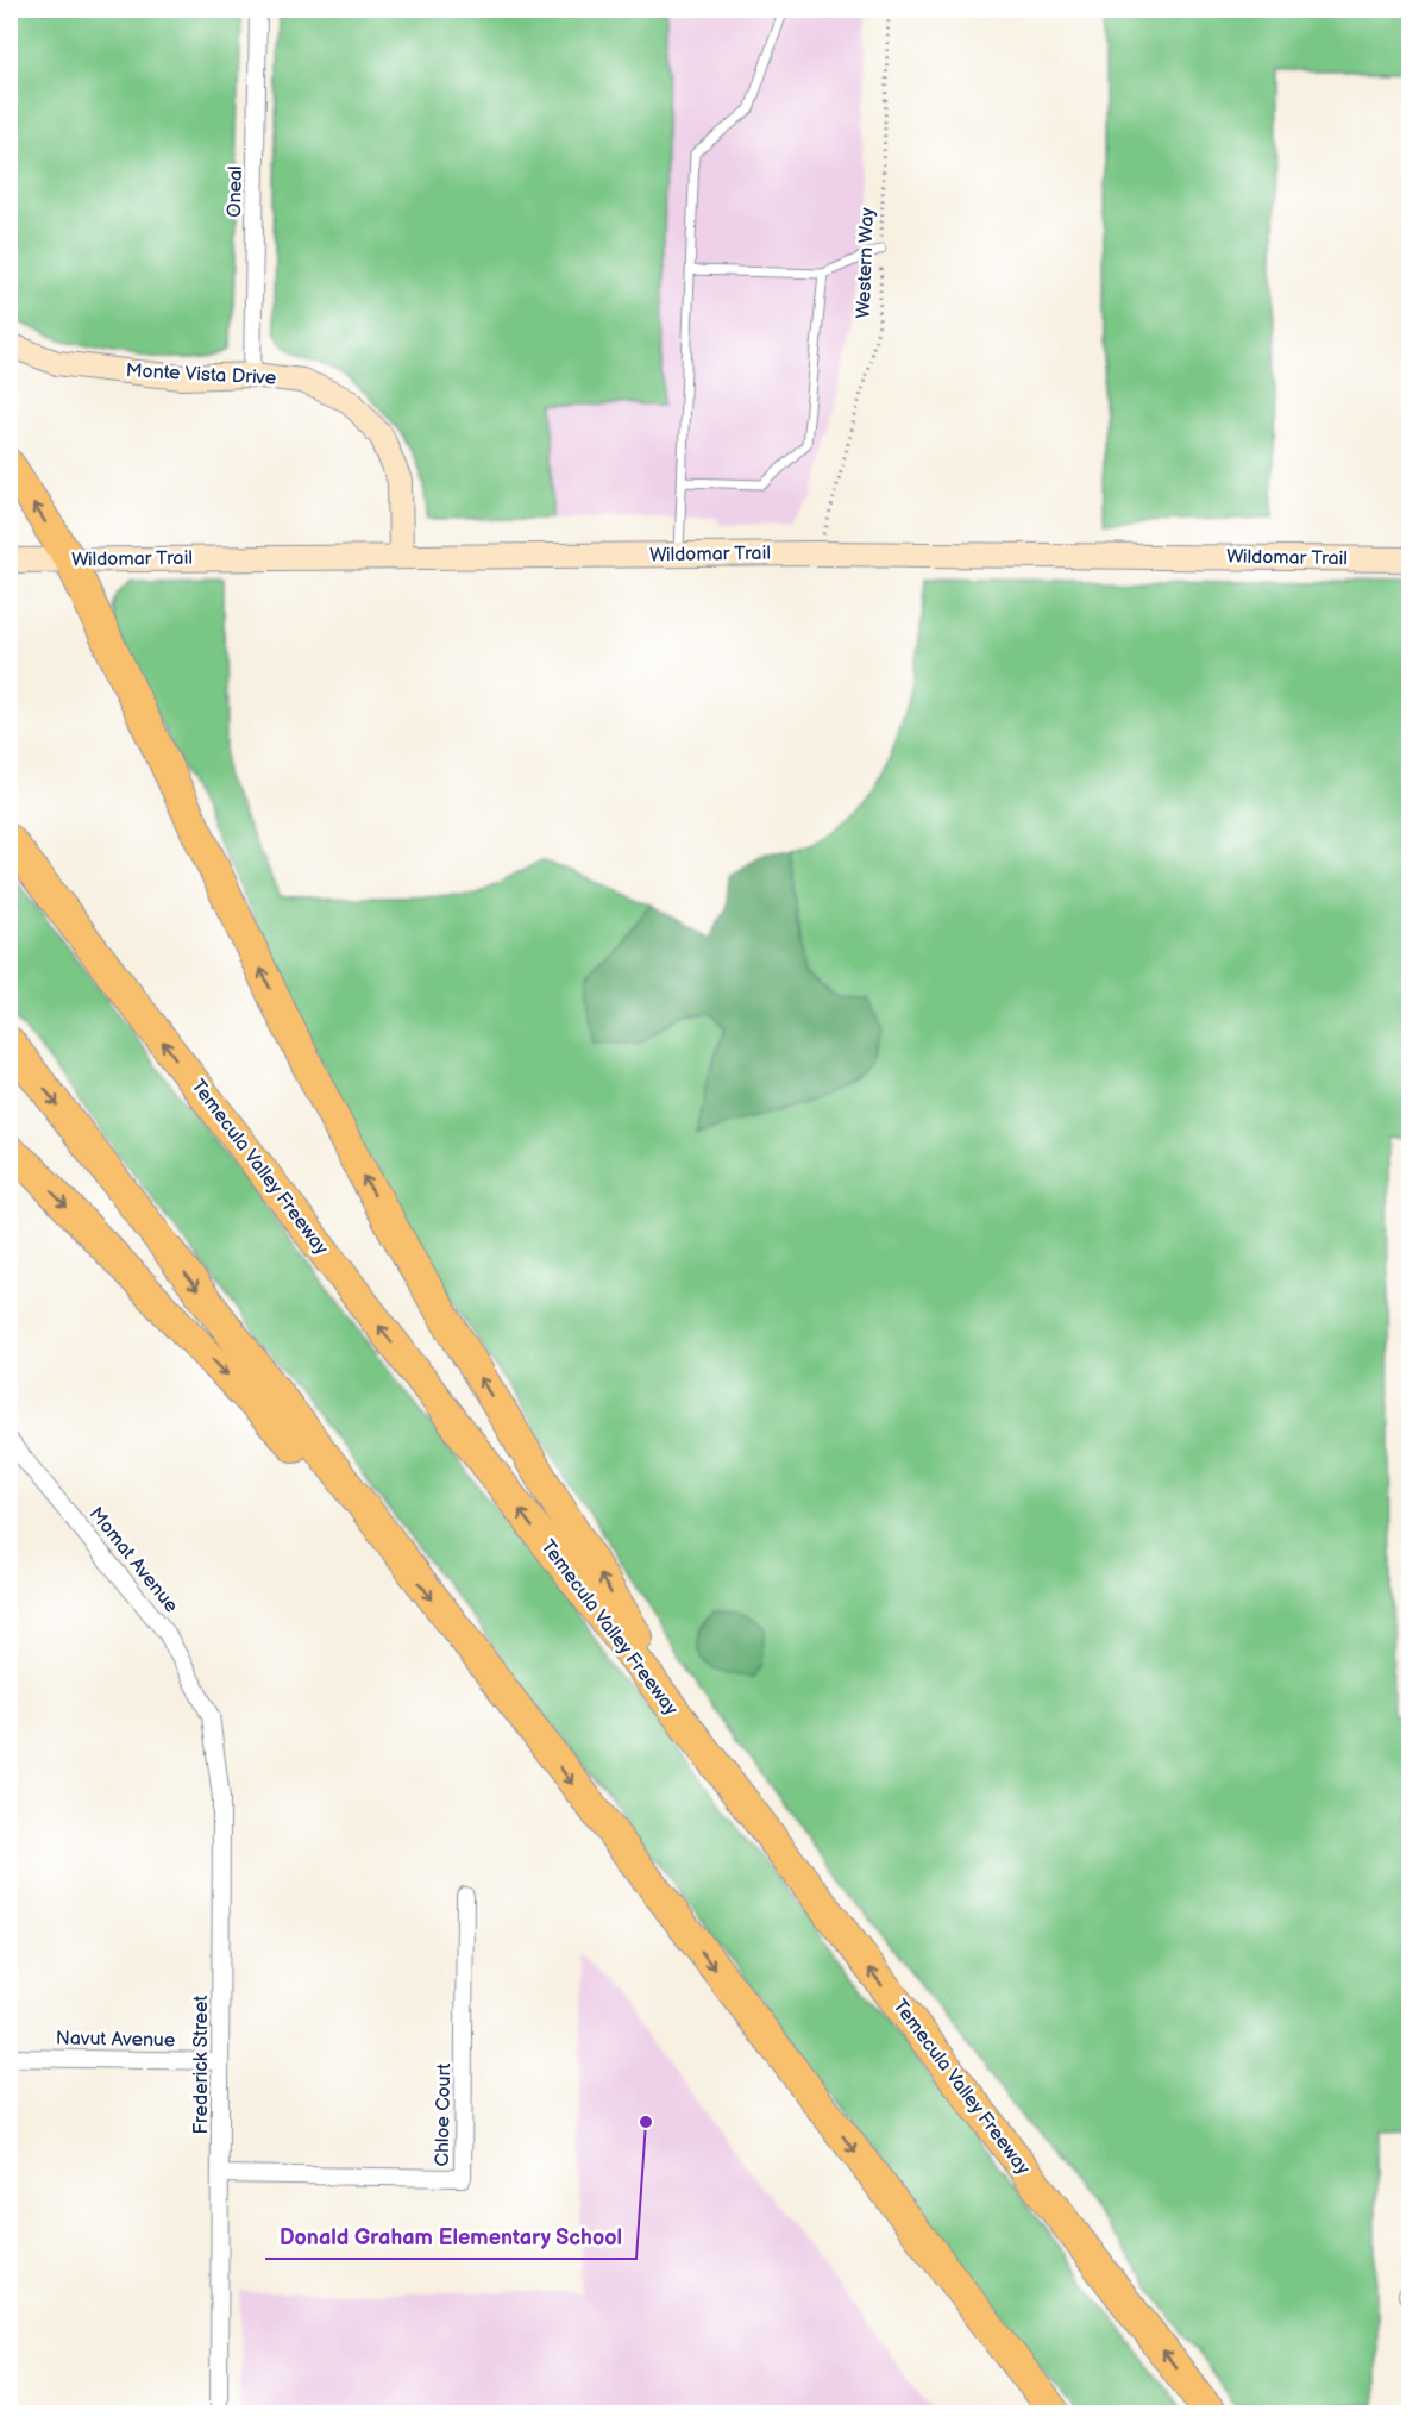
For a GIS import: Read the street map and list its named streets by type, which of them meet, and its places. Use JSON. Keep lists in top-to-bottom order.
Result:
{
  "streets": {
    "highway": ["Temecula Valley Freeway"],
    "main road": ["Monte Vista Drive", "Wildomar Trail"],
    "street": [
      "Oneal",
      "Momat Avenue",
      "Navut Avenue",
      "Frederick Street",
      "Chloe Court"
    ],
    "path": ["Western Way"]
  },
  "crossings": [
    ["Oneal", "Monte Vista Drive"],
    ["Western Way", "Wildomar Trail"],
    ["Monte Vista Drive", "Wildomar Trail"],
    ["Momat Avenue", "Frederick Street"],
    ["Navut Avenue", "Frederick Street"],
    ["Frederick Street", "Chloe Court"]
  ],
  "places": ["Donald Graham Elementary School"]
}
